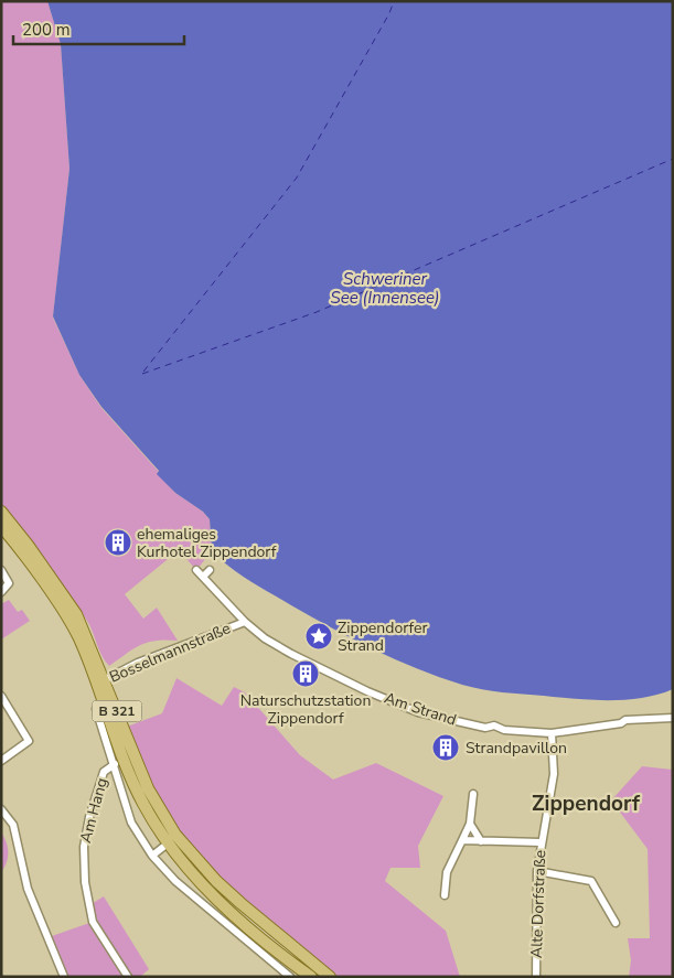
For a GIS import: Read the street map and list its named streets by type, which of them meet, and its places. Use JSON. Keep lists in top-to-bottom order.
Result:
{
  "streets": {
    "main road": ["B 321"],
    "street": [
      "Bosselmannstraße",
      "Am Strand",
      "Am Hang",
      "Alte Dorfstraße"
    ]
  },
  "crossings": [
    ["Bosselmannstraße", "Am Strand"],
    ["Bosselmannstraße", "B 321"],
    ["Am Strand", "Alte Dorfstraße"]
  ],
  "districts": ["Zippendorf"],
  "water": ["Schweriner See (Innensee)"],
  "places": {
    "building": ["ehemaliges Kurhotel Zippendorf", "Naturschutzstation Zippendorf", "Strandpavillon"],
    "place": ["Zippendorfer Strand"]
  },
  "scale_bar": "200 m"
}
